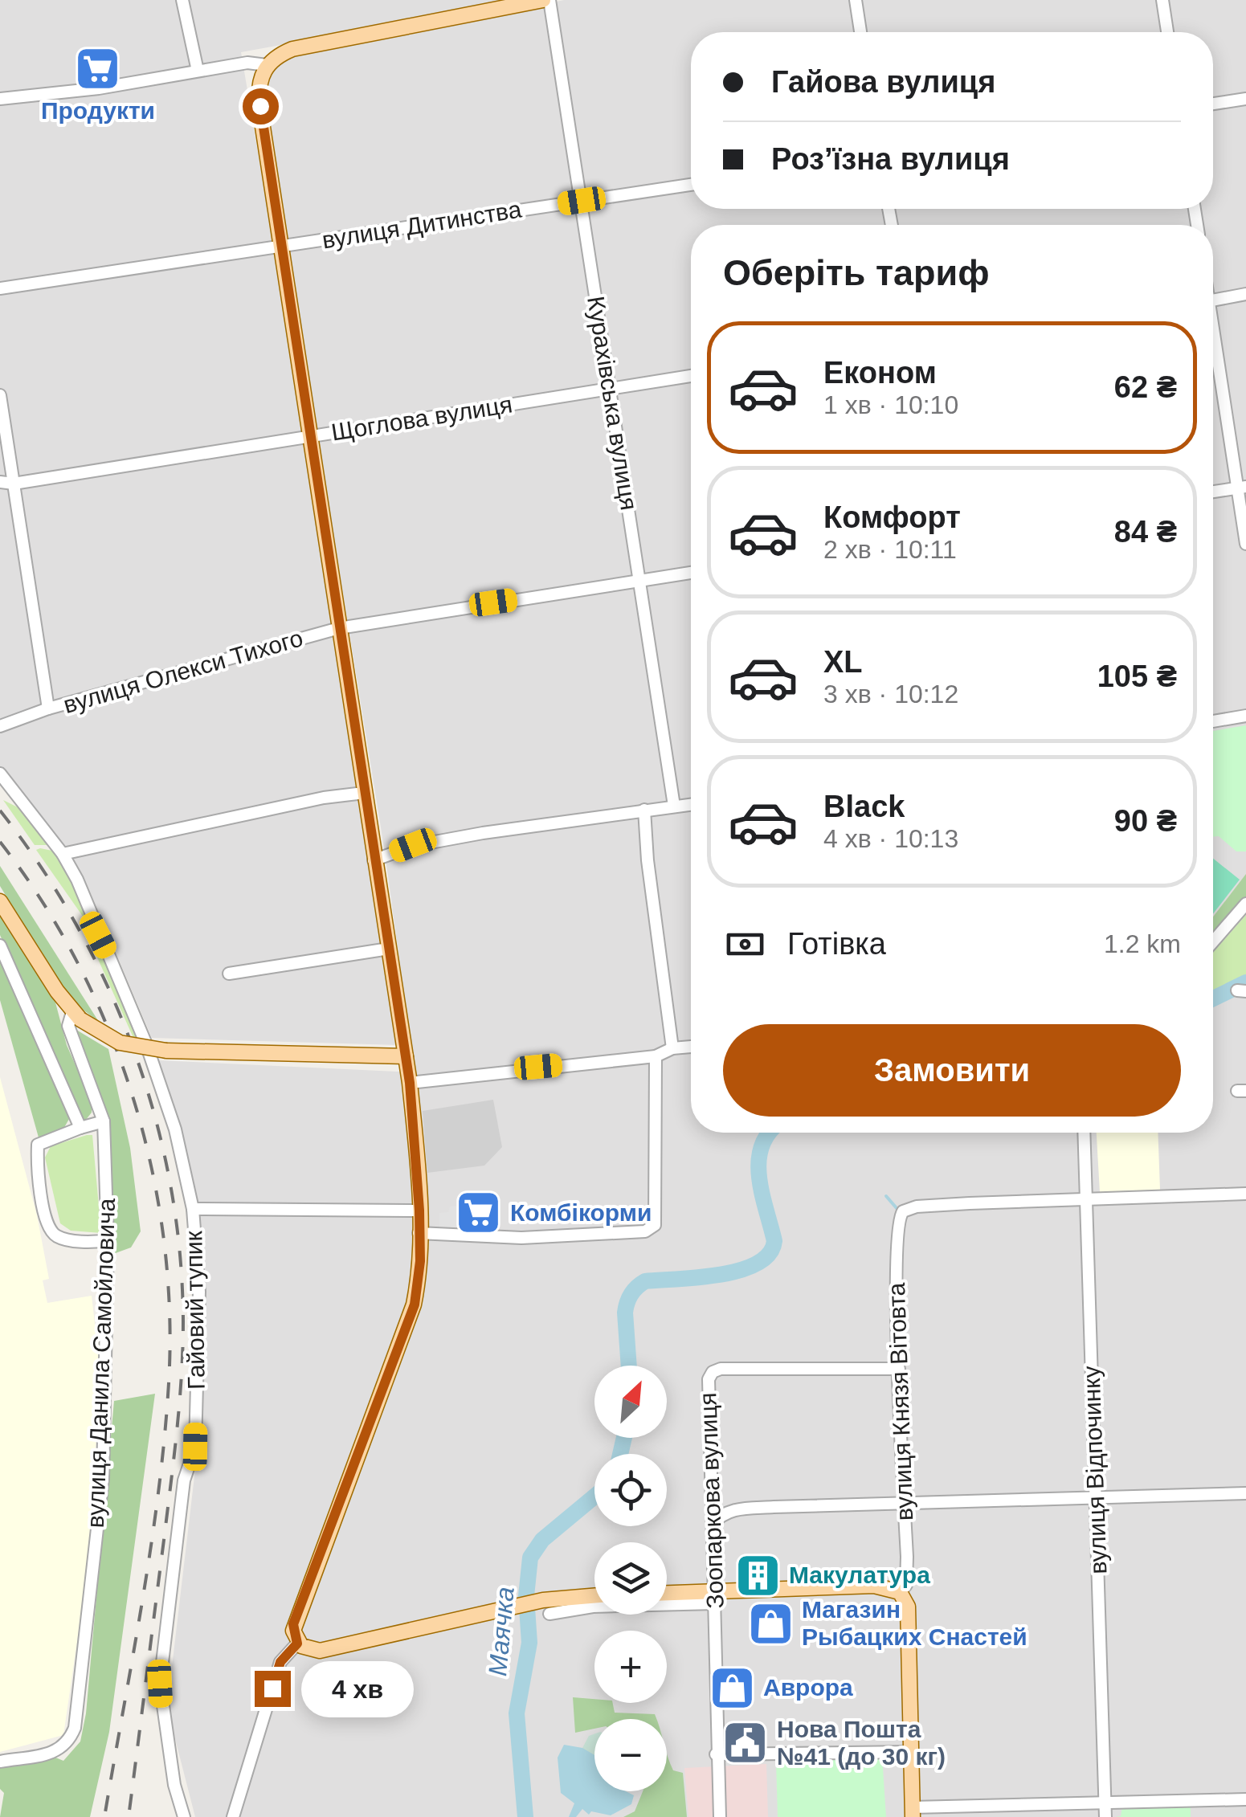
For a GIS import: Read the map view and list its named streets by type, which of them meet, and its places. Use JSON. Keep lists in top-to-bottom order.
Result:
{
  "streets": {
    "main road": ["вулиця Князя Вітовта"],
    "street": [
      "вулиця Дитинства",
      "Курахівська вулиця",
      "Щоглова вулиця",
      "вулиця Олекси Тихого",
      "Гайовий тупик",
      "вулиця Данила Самойловича",
      "вулиця Відпочинку",
      "Зоопаркова вулиця"
    ]
  },
  "crossings": [
    ["вулиця Дитинства", "Курахівська вулиця"],
    ["Курахівська вулиця", "Щоглова вулиця"],
    ["Курахівська вулиця", "вулиця Олекси Тихого"],
    ["вулиця Князя Вітовта", "вулиця Відпочинку"],
    ["вулиця Князя Вітовта", "Зоопаркова вулиця"]
  ],
  "water": ["Маячка"],
  "places": {
    "supermarket": ["Продукти", "Комбікорми"],
    "building": ["Макулатура"],
    "shop": ["Магазин Рыбацких Снастей", "Аврора"],
    "public building": ["Нова Пошта №41 (до 30 кг)"]
  },
  "north": "top right",
  "page": {
    "banner": ["Гайова вулиця", "Розʼїзна вулиця"],
    "heading": "Оберіть тариф",
    "list": [
      {
        "name": "Економ",
        "note": "1 хв · 10:10",
        "value": "62 ₴"
      },
      {
        "name": "Комфорт",
        "note": "2 хв · 10:11",
        "value": "84 ₴"
      },
      {
        "name": "XL",
        "note": "3 хв · 10:12",
        "value": "105 ₴"
      },
      {
        "name": "Black",
        "note": "4 хв · 10:13",
        "value": "90 ₴"
      }
    ],
    "pay": ["Готівка", "1.2 km"],
    "buttons": "Замовити",
    "map_buttons": ["+", "−"],
    "bubble": "4 хв"
  }
}
